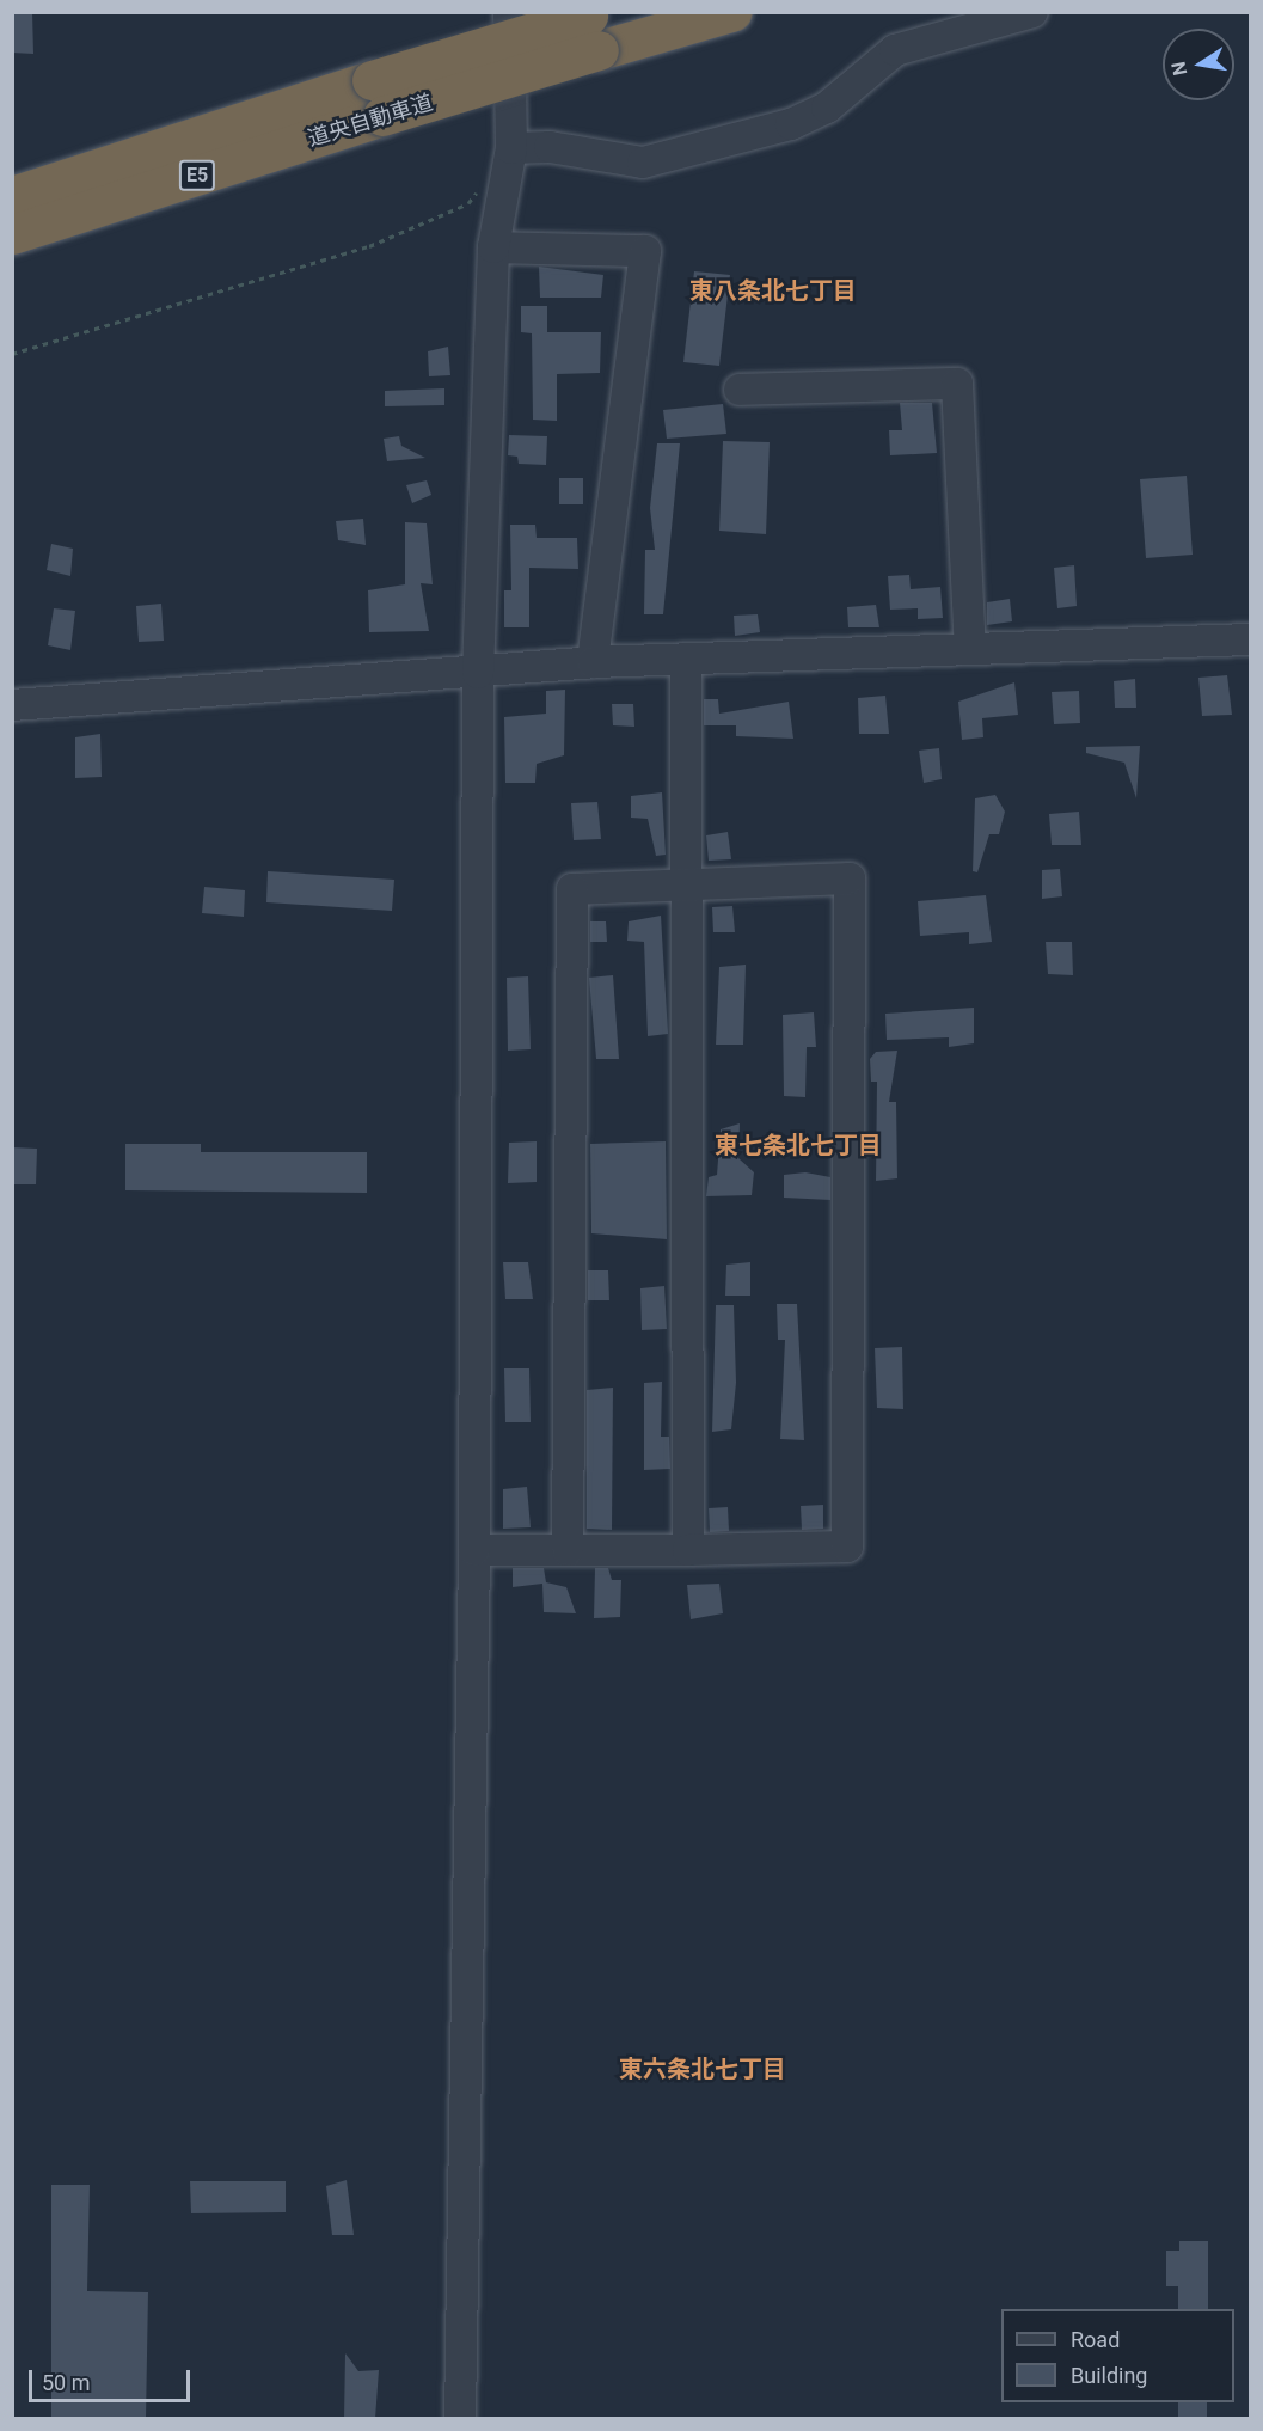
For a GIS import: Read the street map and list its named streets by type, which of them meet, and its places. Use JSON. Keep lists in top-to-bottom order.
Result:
{
  "streets": {
    "highway": ["道央自動車道", "E5"]
  },
  "districts": ["東八条北七丁目", "東七条北七丁目", "東六条北七丁目"],
  "legend": ["Road", "Building"],
  "scale_bar": "50 m",
  "north": "left"
}
